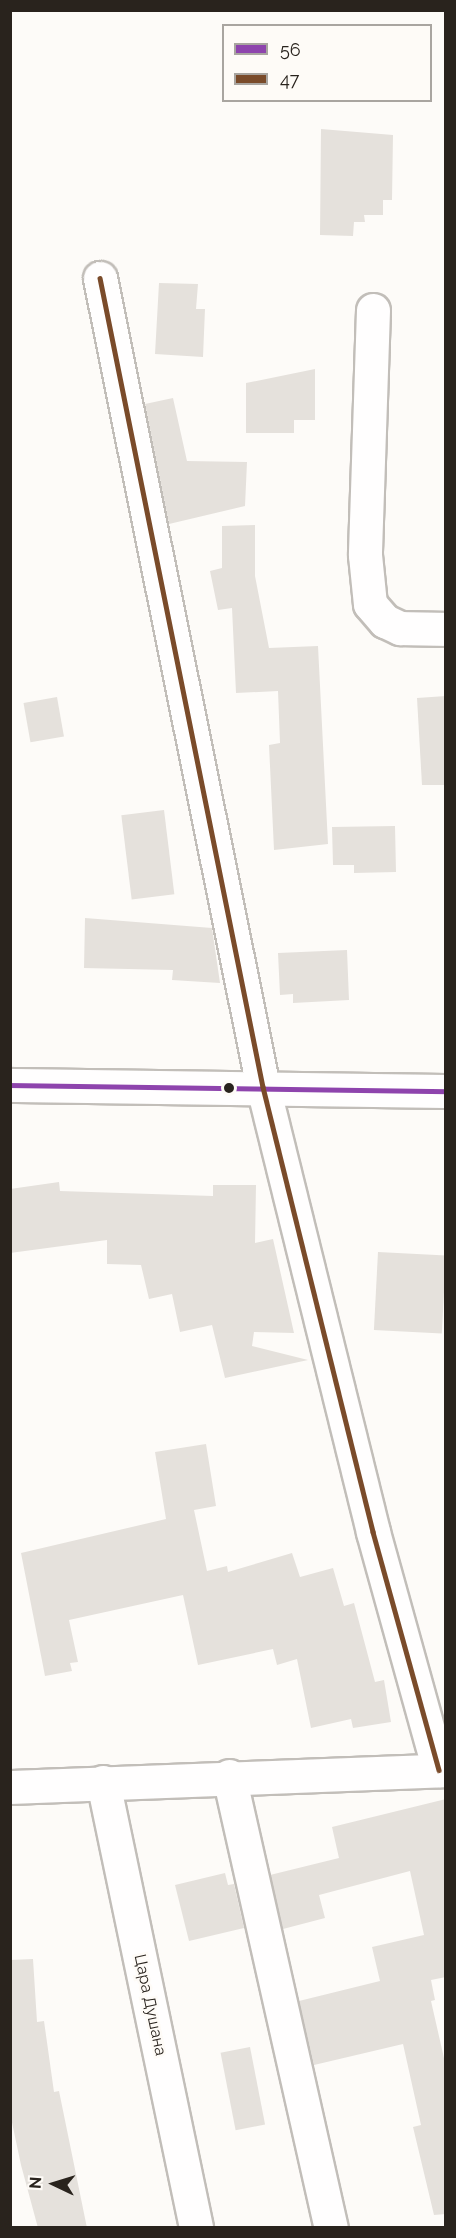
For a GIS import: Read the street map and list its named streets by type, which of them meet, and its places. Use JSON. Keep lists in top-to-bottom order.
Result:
{
  "streets": {
    "street": ["Цара Душана"]
  },
  "lines": ["transit line 47", "transit line 56"],
  "legend": ["56", "47"],
  "north": "left"
}
